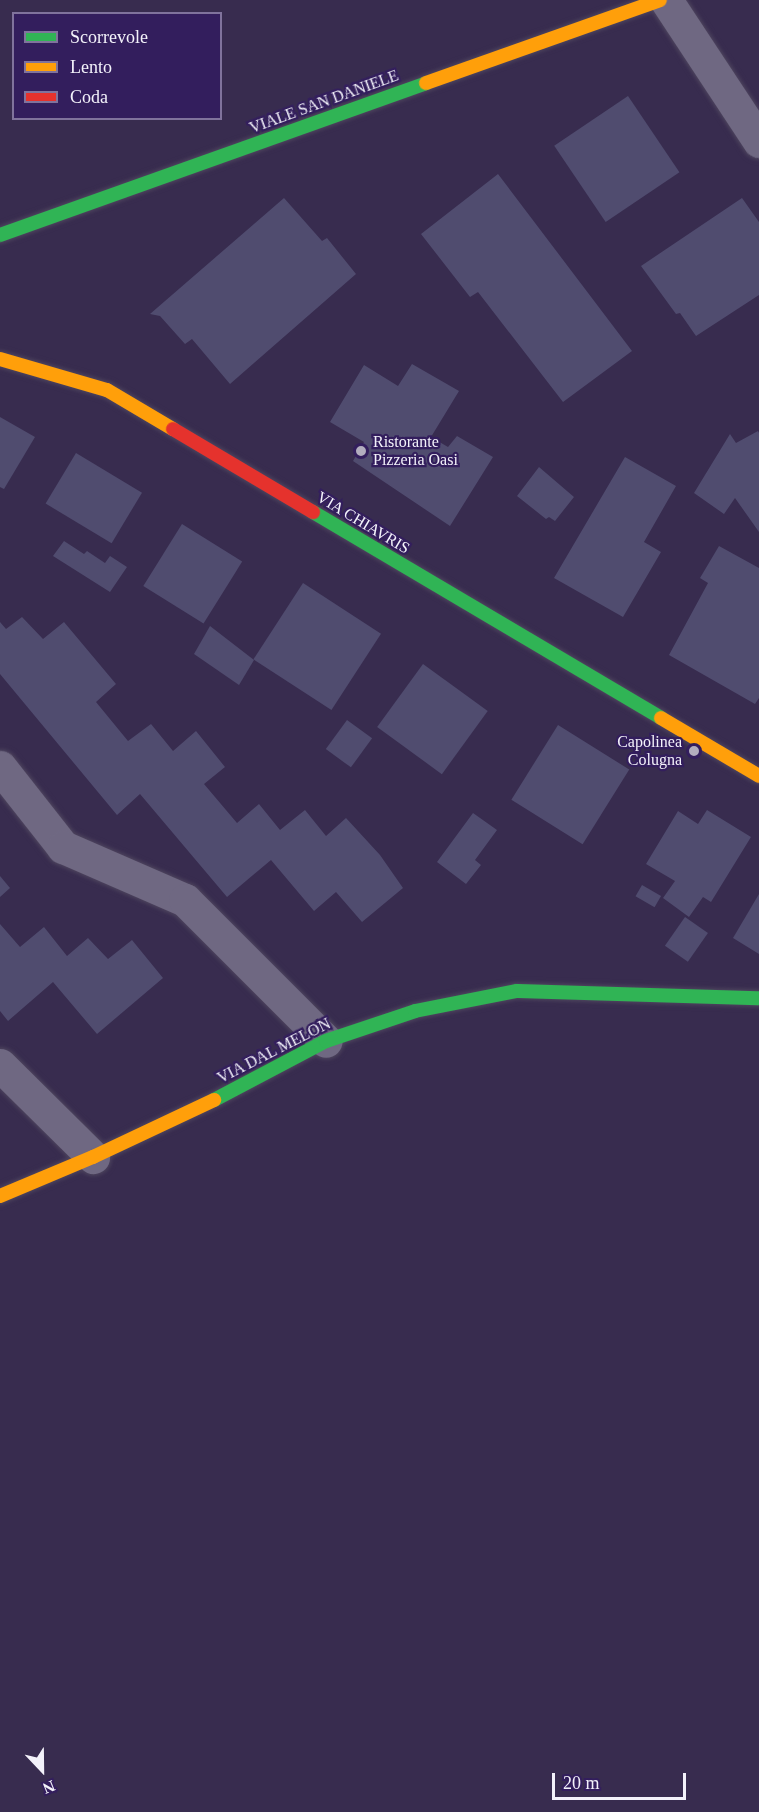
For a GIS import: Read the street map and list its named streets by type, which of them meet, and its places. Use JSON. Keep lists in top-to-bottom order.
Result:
{
  "streets": {
    "street": ["VIALE SAN DANIELE", "VIA CHIAVRIS", "VIA DAL MELON"]
  },
  "places": ["Ristorante Pizzeria Oasi", "Capolinea Colugna"],
  "legend": ["Scorrevole", "Lento", "Coda"],
  "scale_bar": "20 m",
  "north": "bottom"
}
